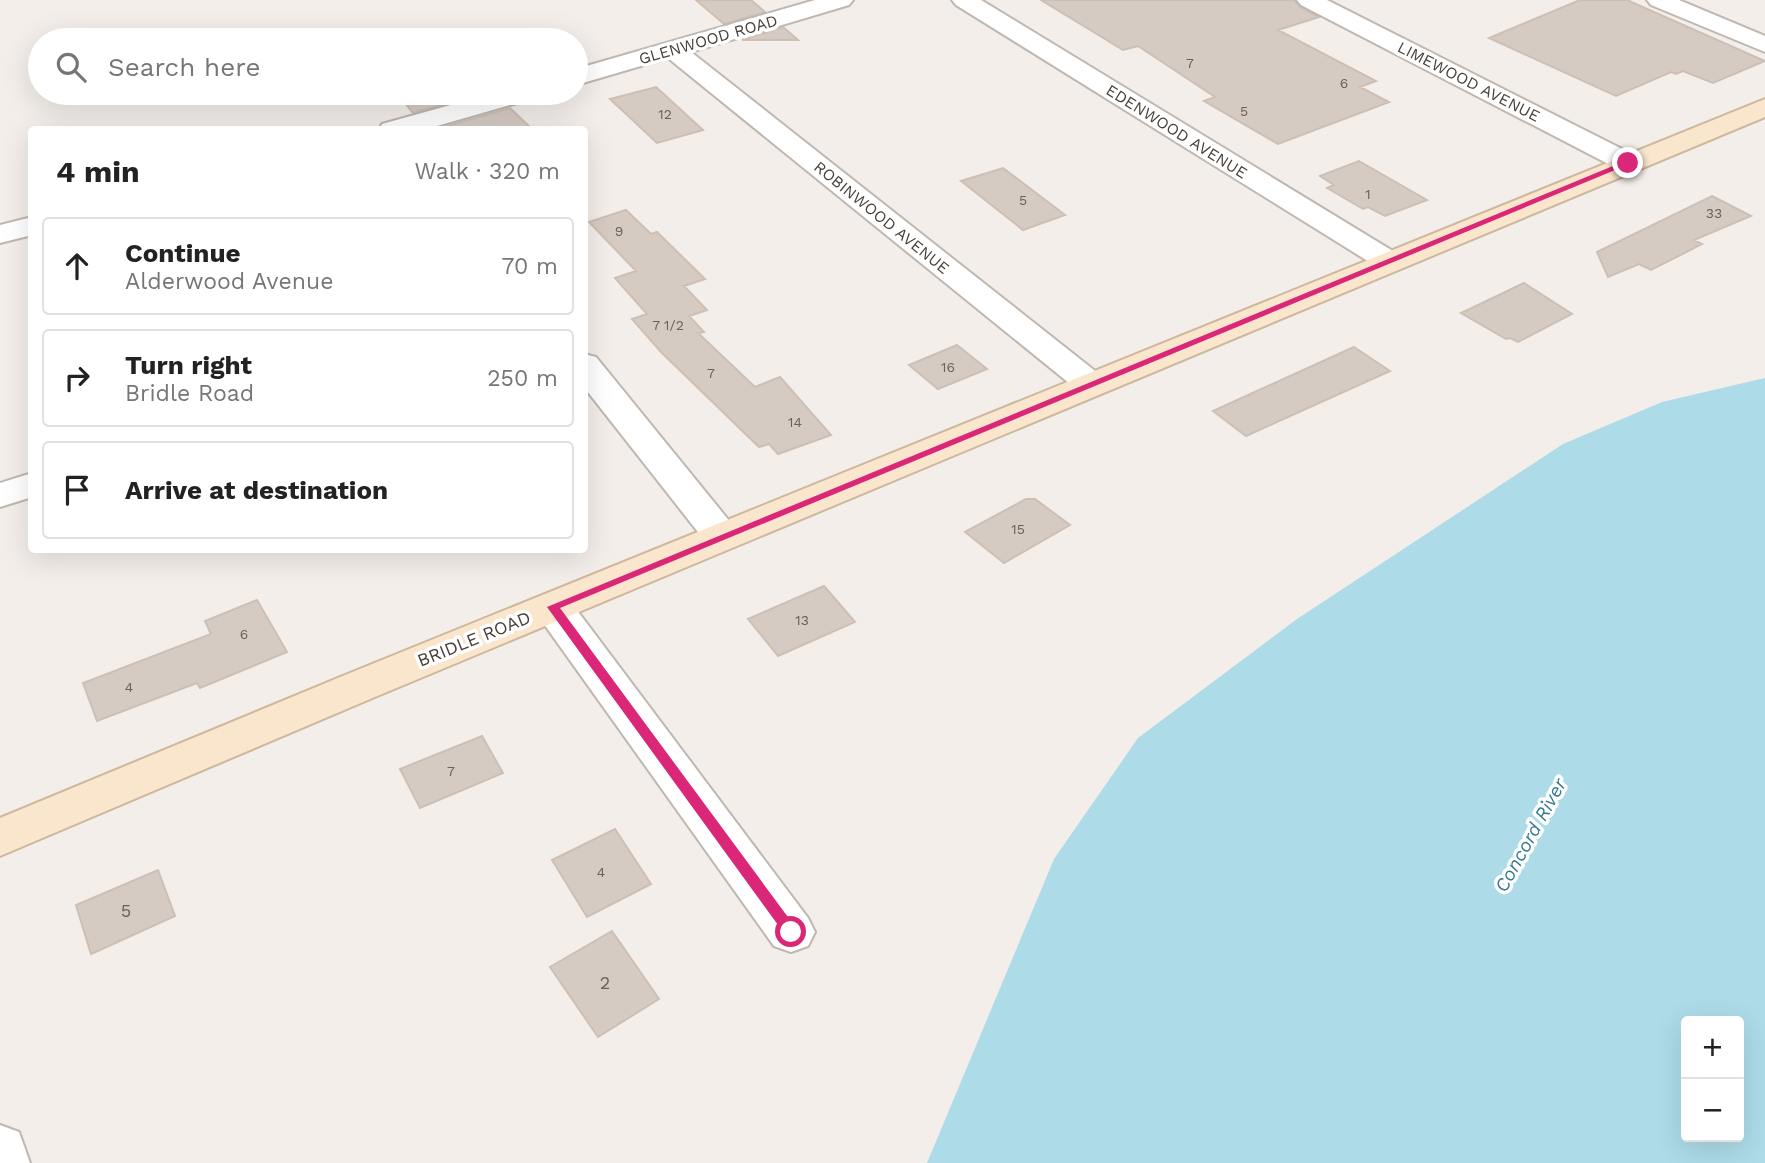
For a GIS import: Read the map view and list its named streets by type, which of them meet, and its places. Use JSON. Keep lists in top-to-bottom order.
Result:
{
  "streets": {
    "street": [
      "GLENWOOD ROAD",
      "LIMEWOOD AVENUE",
      "EDENWOOD AVENUE",
      "ROBINWOOD AVENUE",
      "BRIDLE ROAD"
    ]
  },
  "crossings": [
    ["GLENWOOD ROAD", "ROBINWOOD AVENUE"],
    ["LIMEWOOD AVENUE", "BRIDLE ROAD"],
    ["EDENWOOD AVENUE", "BRIDLE ROAD"],
    ["ROBINWOOD AVENUE", "BRIDLE ROAD"]
  ],
  "water": ["Concord River"],
  "house_numbers": [
    "7",
    "6",
    "5",
    "12",
    "1",
    "5",
    "33",
    "9",
    "7 1/2",
    "16",
    "7",
    "14",
    "15",
    "13",
    "6",
    "4",
    "7",
    "4",
    "5",
    "2"
  ],
  "page": {
    "search": "Search here",
    "heading": ["4 min", "Walk · 320 m"],
    "list": [
      ["Continue", "Alderwood Avenue", "70 m"],
      ["Turn right", "Bridle Road", "250 m"],
      "Arrive at destination"
    ],
    "map_buttons": ["+", "−"]
  }
}
